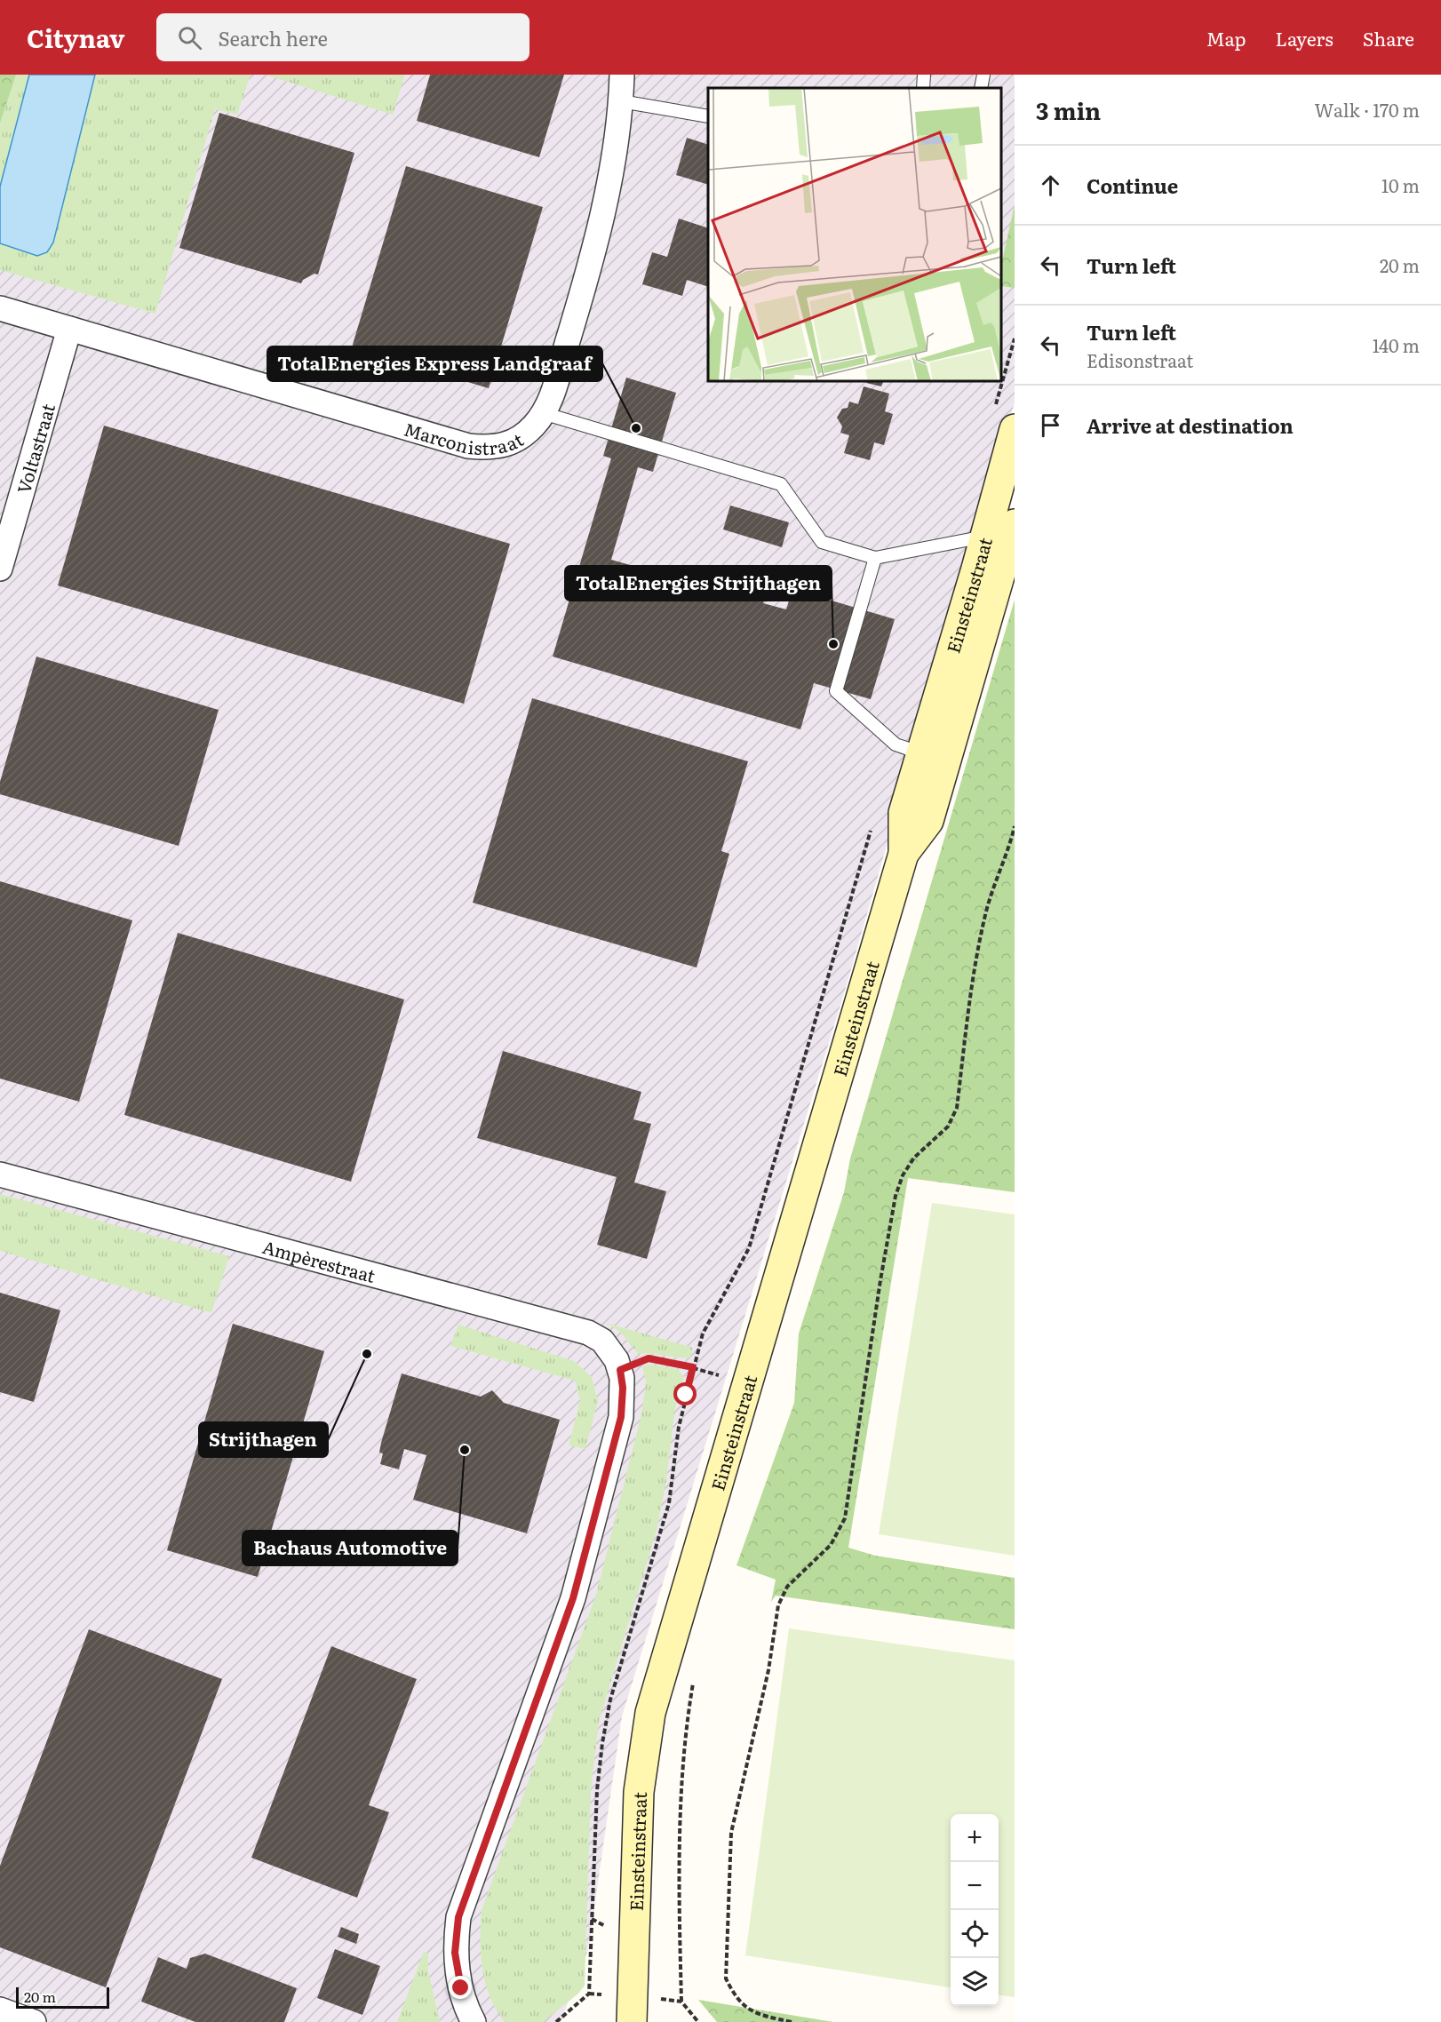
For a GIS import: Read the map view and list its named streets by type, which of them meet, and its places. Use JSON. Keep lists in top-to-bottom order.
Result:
{
  "streets": {
    "main road": ["Einsteinstraat"],
    "street": ["Marconistraat", "Voltastraat", "Ampèrestraat"]
  },
  "crossings": [
    ["Marconistraat", "Voltastraat"]
  ],
  "places": [
    "TotalEnergies Express Landgraaf",
    "TotalEnergies Strijthagen",
    "Strijthagen",
    "Bachaus Automotive"
  ],
  "scale_bar": "20 m",
  "page": {
    "header": "Citynav",
    "search": "Search here",
    "nav": ["Map", "Layers", "Share"],
    "heading": ["3 min", "Walk · 170 m"],
    "list": [
      ["Continue", "10 m"],
      ["Turn left", "20 m"],
      ["Turn left", "Edisonstraat", "140 m"],
      "Arrive at destination"
    ],
    "map_buttons": ["+", "−"],
    "scale": "20 m"
  }
}
